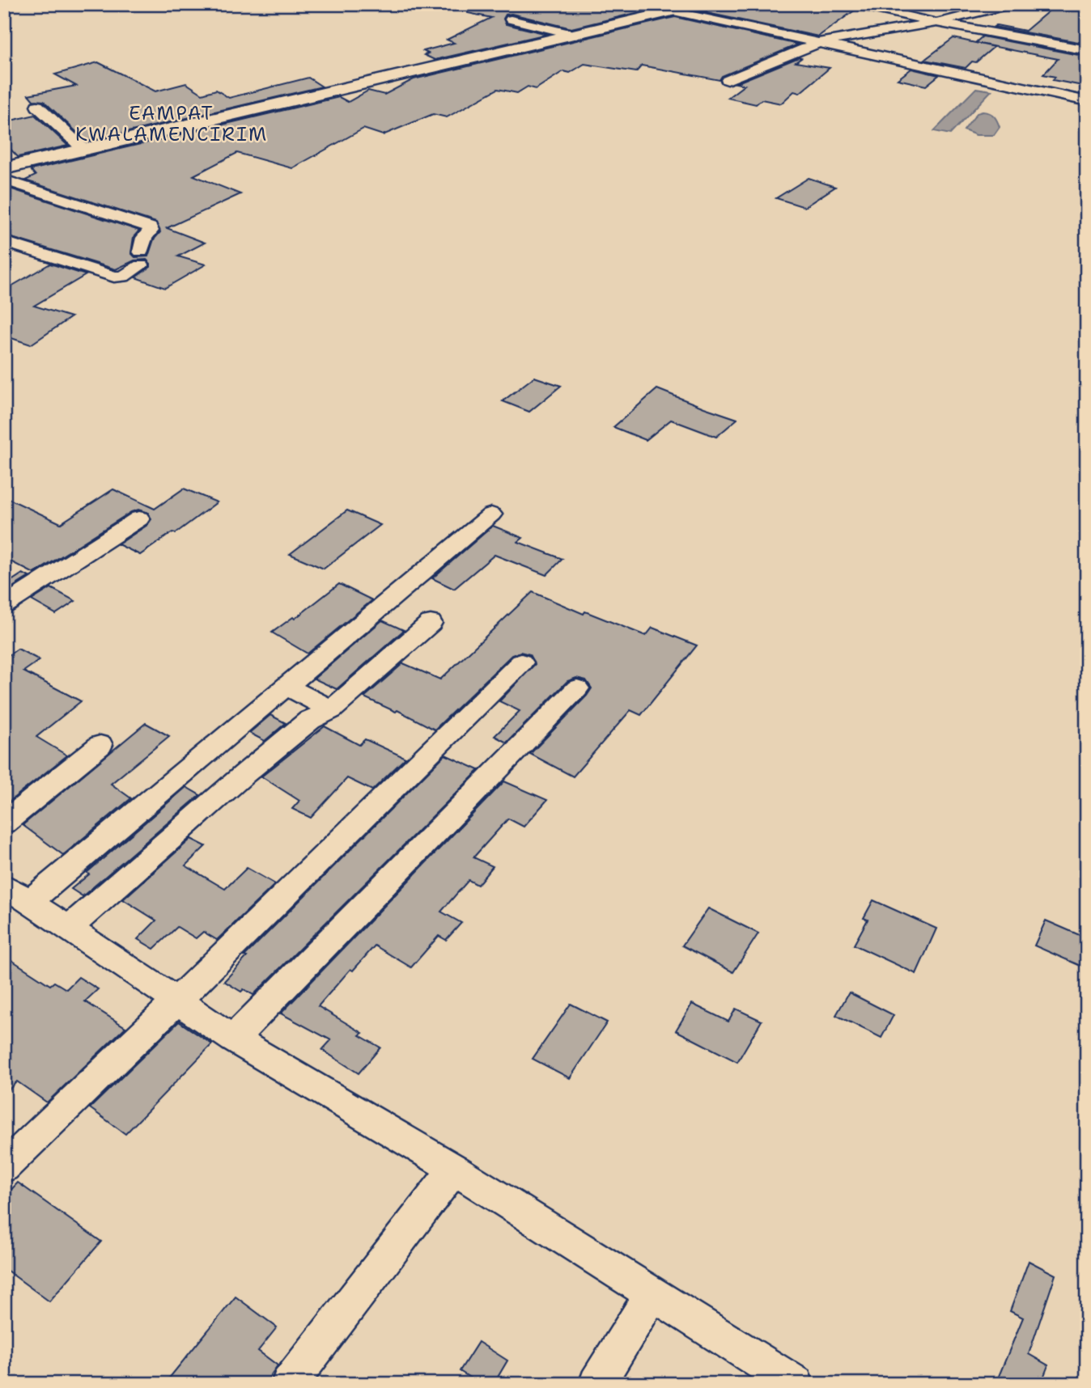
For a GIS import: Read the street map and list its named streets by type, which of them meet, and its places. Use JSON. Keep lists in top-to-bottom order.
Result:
{
  "districts": ["EAMPAT KWALAMENCIRIM"]
}
